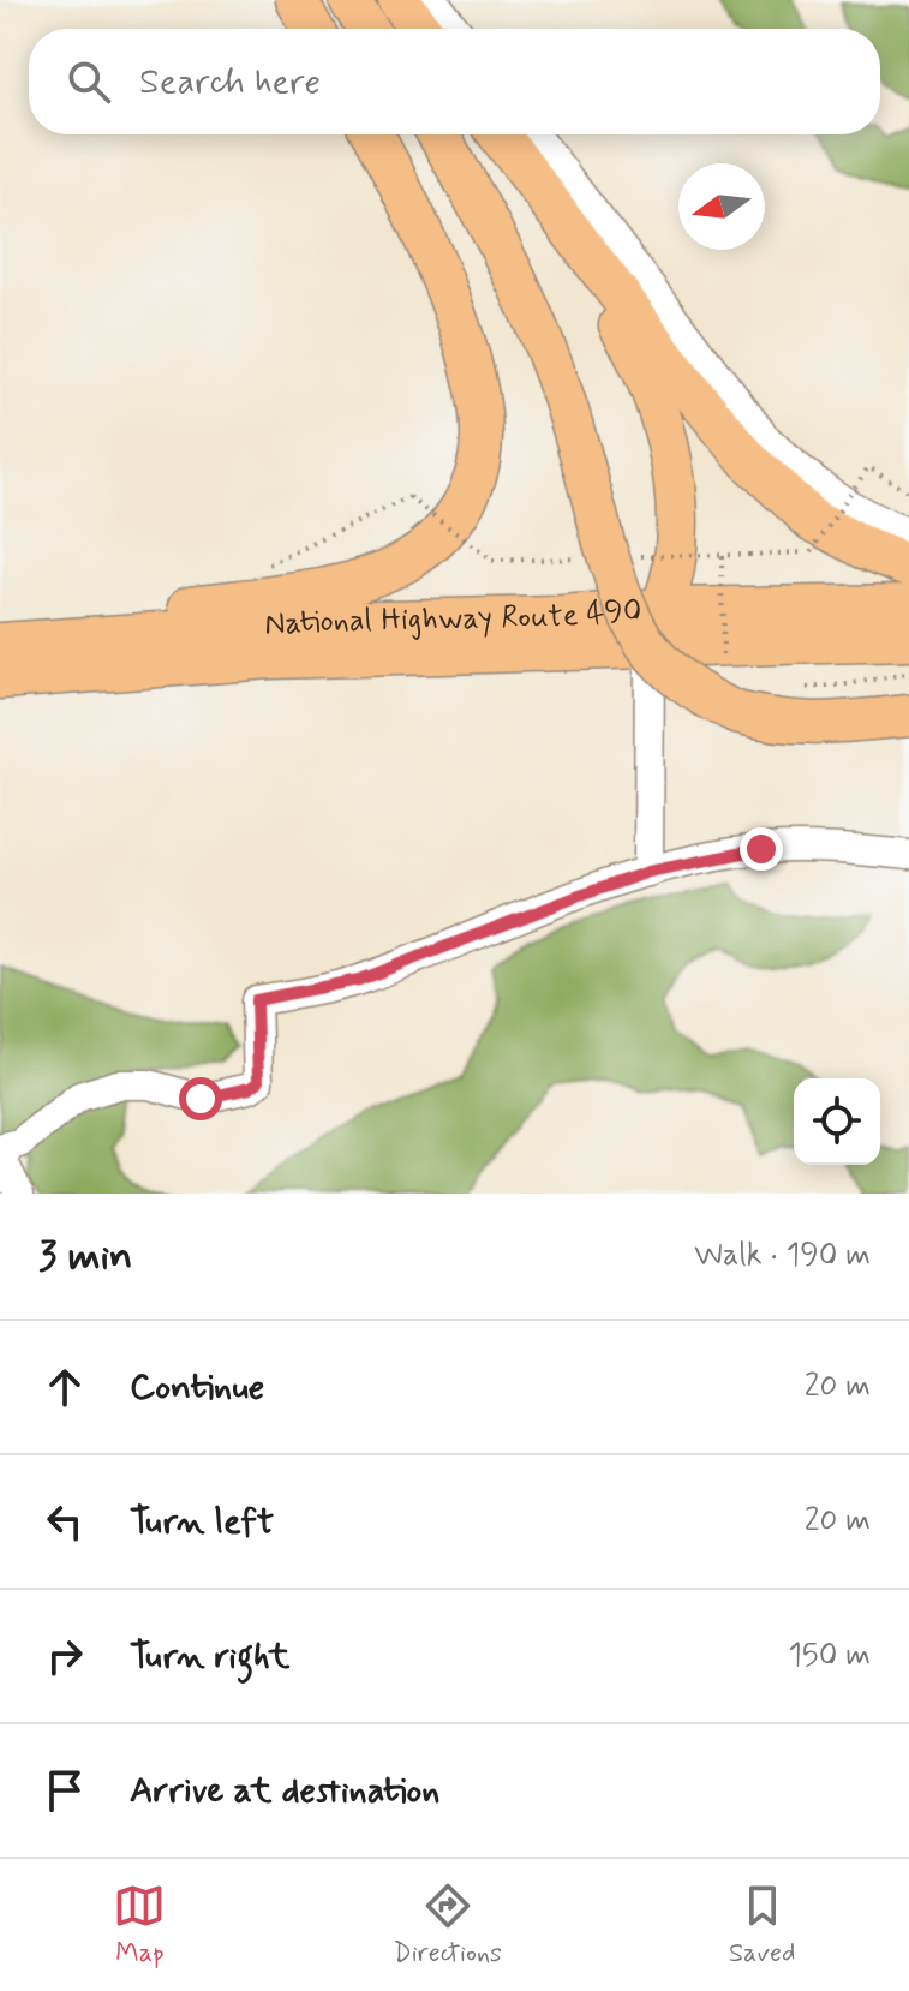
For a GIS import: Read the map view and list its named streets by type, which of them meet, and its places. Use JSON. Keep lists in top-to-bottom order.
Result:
{
  "streets": {
    "highway": ["National Highway Route 490"]
  },
  "north": "left",
  "page": {
    "search": "Search here",
    "heading": ["3 min", "Walk · 190 m"],
    "list": [
      ["Continue", "20 m"],
      ["Turn left", "20 m"],
      ["Turn right", "150 m"],
      "Arrive at destination"
    ],
    "nav": ["Map", "Directions", "Saved"]
  }
}
